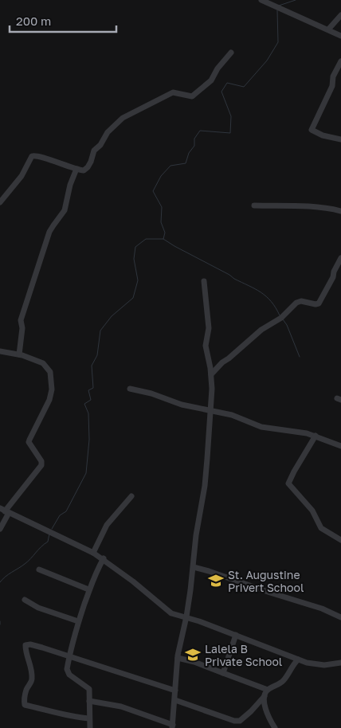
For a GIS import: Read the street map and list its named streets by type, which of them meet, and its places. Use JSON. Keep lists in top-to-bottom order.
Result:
{
  "places": {
    "school or university": ["St. Augustine Privert School", "Lalela B Private School"]
  },
  "scale_bar": "200 m"
}
